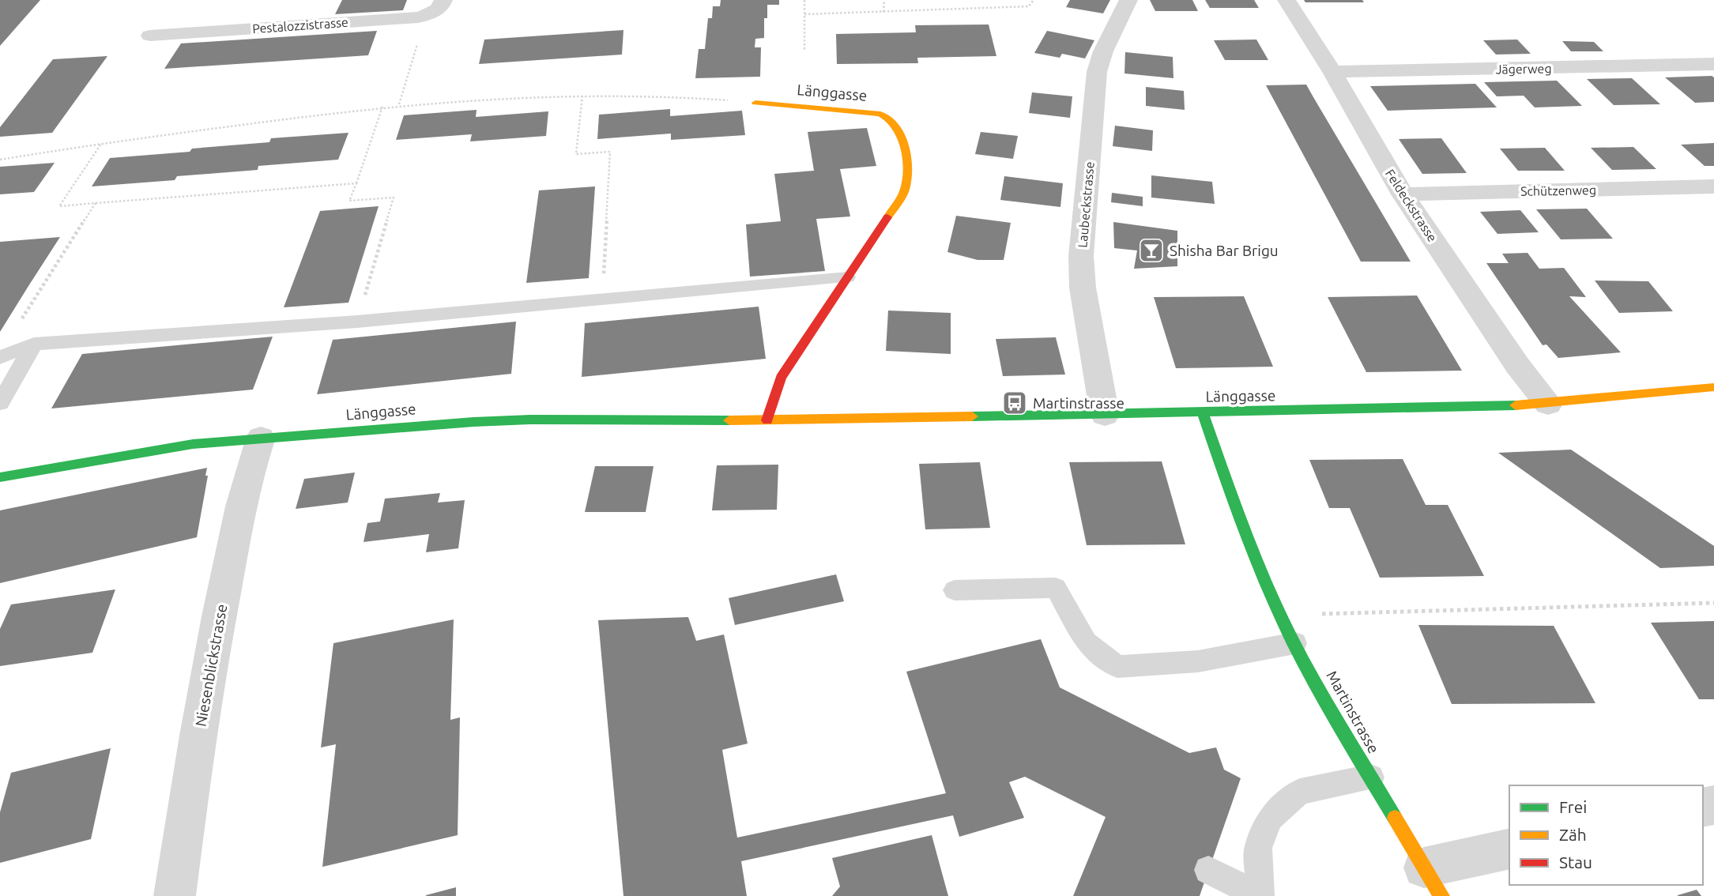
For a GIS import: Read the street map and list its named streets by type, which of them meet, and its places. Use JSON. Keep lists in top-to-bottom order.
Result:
{
  "streets": {
    "street": [
      "Pestalozzistrasse",
      "Jägerweg",
      "Länggasse",
      "Schützenweg",
      "Laubeckstrasse",
      "Feldeckstrasse",
      "Niesenblickstrasse",
      "Martinstrasse"
    ]
  },
  "crossings": [
    ["Jägerweg", "Feldeckstrasse"],
    ["Länggasse", "Laubeckstrasse"],
    ["Länggasse", "Feldeckstrasse"],
    ["Länggasse", "Niesenblickstrasse"],
    ["Länggasse", "Martinstrasse"],
    ["Schützenweg", "Feldeckstrasse"]
  ],
  "places": {
    "bar": ["Shisha Bar Brigu"],
    "bus stop": ["Martinstrasse"]
  },
  "legend": ["Frei", "Zäh", "Stau"]
}
